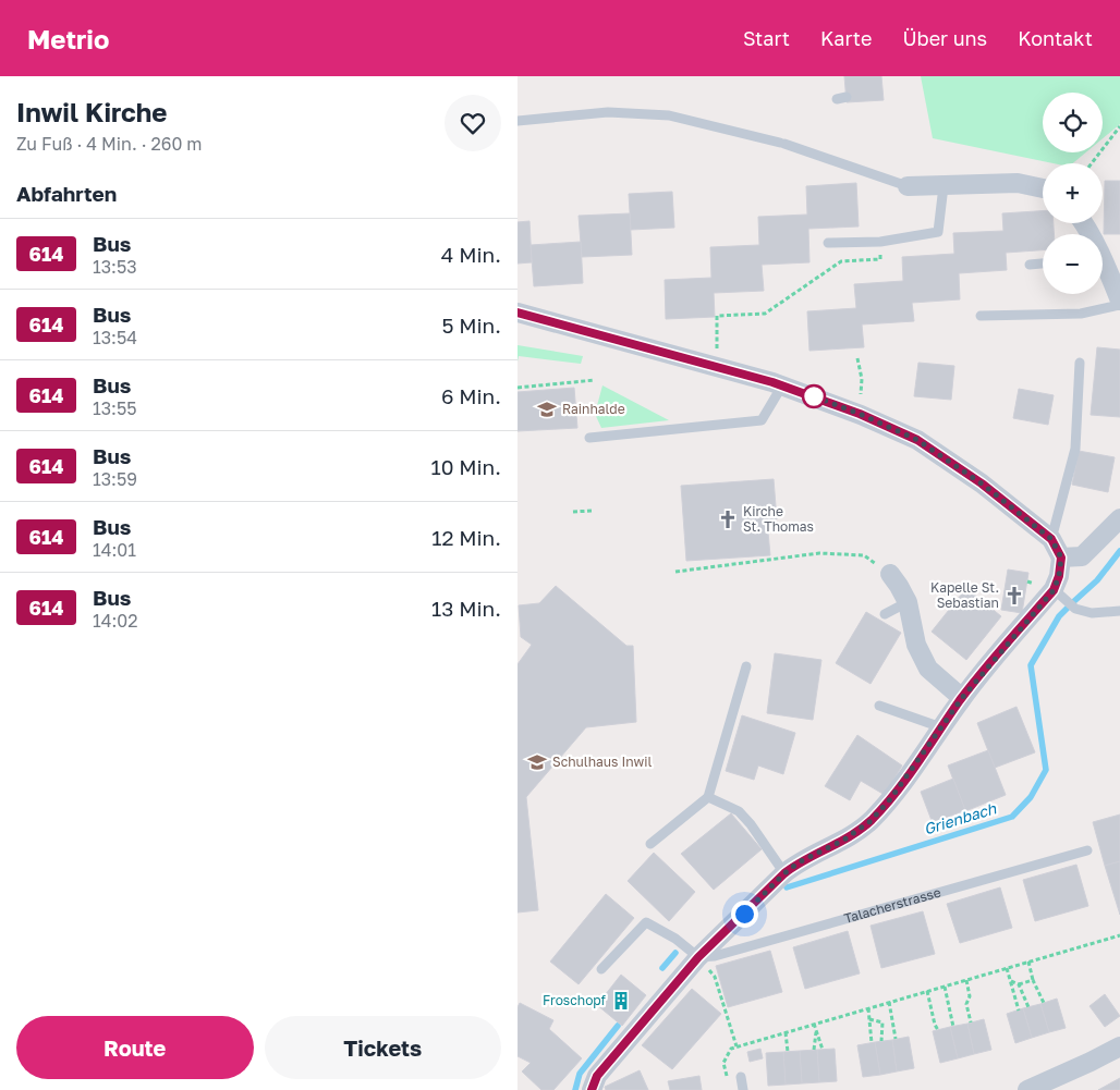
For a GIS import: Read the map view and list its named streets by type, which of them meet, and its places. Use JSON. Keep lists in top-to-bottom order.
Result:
{
  "streets": {
    "lane": ["Talacherstrasse"]
  },
  "water": ["Grienbach"],
  "places": {
    "school or university": ["Rainhalde", "Schulhaus Inwil"],
    "church": ["Kirche St. Thomas", "Kapelle St. Sebastian"],
    "building": ["Froschopf"]
  },
  "lines": ["bus line 614"],
  "page": {
    "header": "Metrio",
    "nav": [
      "Start",
      "Karte",
      "Über uns",
      "Kontakt"
    ],
    "heading": [
      ["Inwil Kirche", "Zu Fuß · 4 Min. · 260 m"],
      "Abfahrten"
    ],
    "map_buttons": ["+", "−"],
    "list": [
      {
        "mark": "614",
        "name": "Bus",
        "note": "13:53",
        "value": "4 Min."
      },
      {
        "mark": "614",
        "name": "Bus",
        "note": "13:54",
        "value": "5 Min."
      },
      {
        "mark": "614",
        "name": "Bus",
        "note": "13:55",
        "value": "6 Min."
      },
      {
        "mark": "614",
        "name": "Bus",
        "note": "13:59",
        "value": "10 Min."
      },
      {
        "mark": "614",
        "name": "Bus",
        "note": "14:01",
        "value": "12 Min."
      },
      {
        "mark": "614",
        "name": "Bus",
        "note": "14:02",
        "value": "13 Min."
      }
    ],
    "buttons": ["Route", "Tickets"]
  }
}
